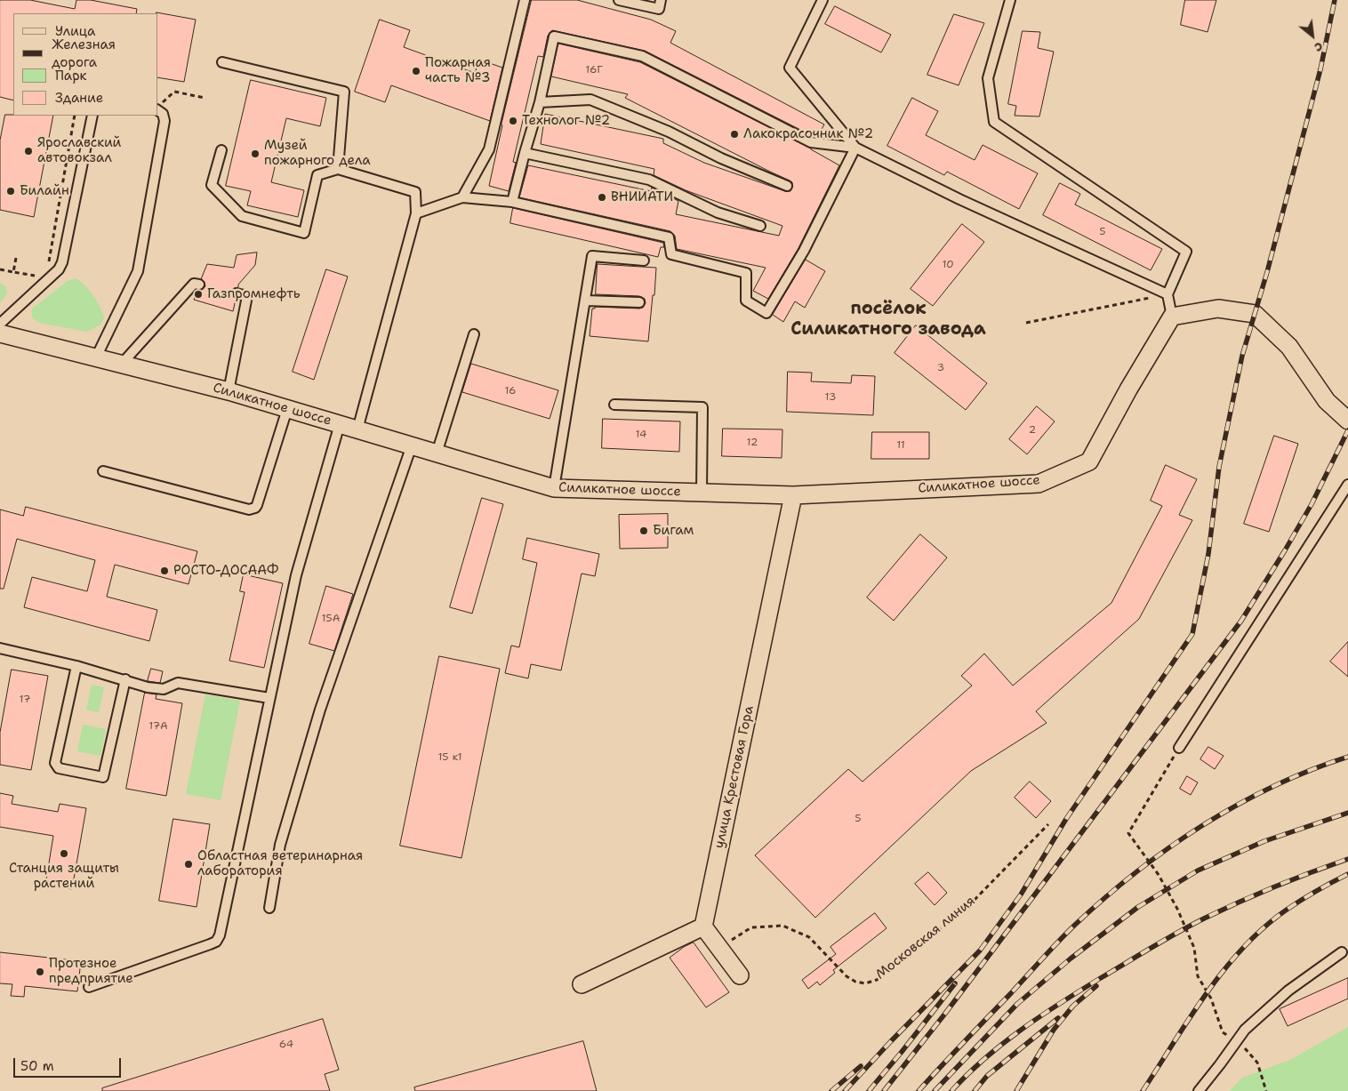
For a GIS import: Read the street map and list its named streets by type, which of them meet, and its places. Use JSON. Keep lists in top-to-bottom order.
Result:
{
  "streets": {
    "street": ["Силикатное шоссе", "улица Крестовая Гора"],
    "path": ["Московская линия"]
  },
  "crossings": [
    ["Силикатное шоссе", "улица Крестовая Гора"]
  ],
  "districts": ["посёлок Силикатного завода"],
  "places": [
    "Пожарная часть №3",
    "Технолог №2",
    "Лакокрасочник №2",
    "Ярославский автовокзал",
    "Музей пожарного дела",
    "Билайн",
    "ВНИИАТИ",
    "Газпромнефть",
    "Бигам",
    "РОСТО-ДОСААФ",
    "Станция защиты растений",
    "Областная ветеринарная лаборатория",
    "Протезное предприятие"
  ],
  "house_numbers": [
    "16Г",
    "5",
    "10",
    "3",
    "16",
    "13",
    "2",
    "14",
    "12",
    "11",
    "15А",
    "17",
    "17А",
    "15 к1",
    "5",
    "64"
  ],
  "legend": [
    "Улица",
    "Железная дорога",
    "Парк",
    "Здание"
  ],
  "scale_bar": "50 m",
  "north": "bottom right"
}
